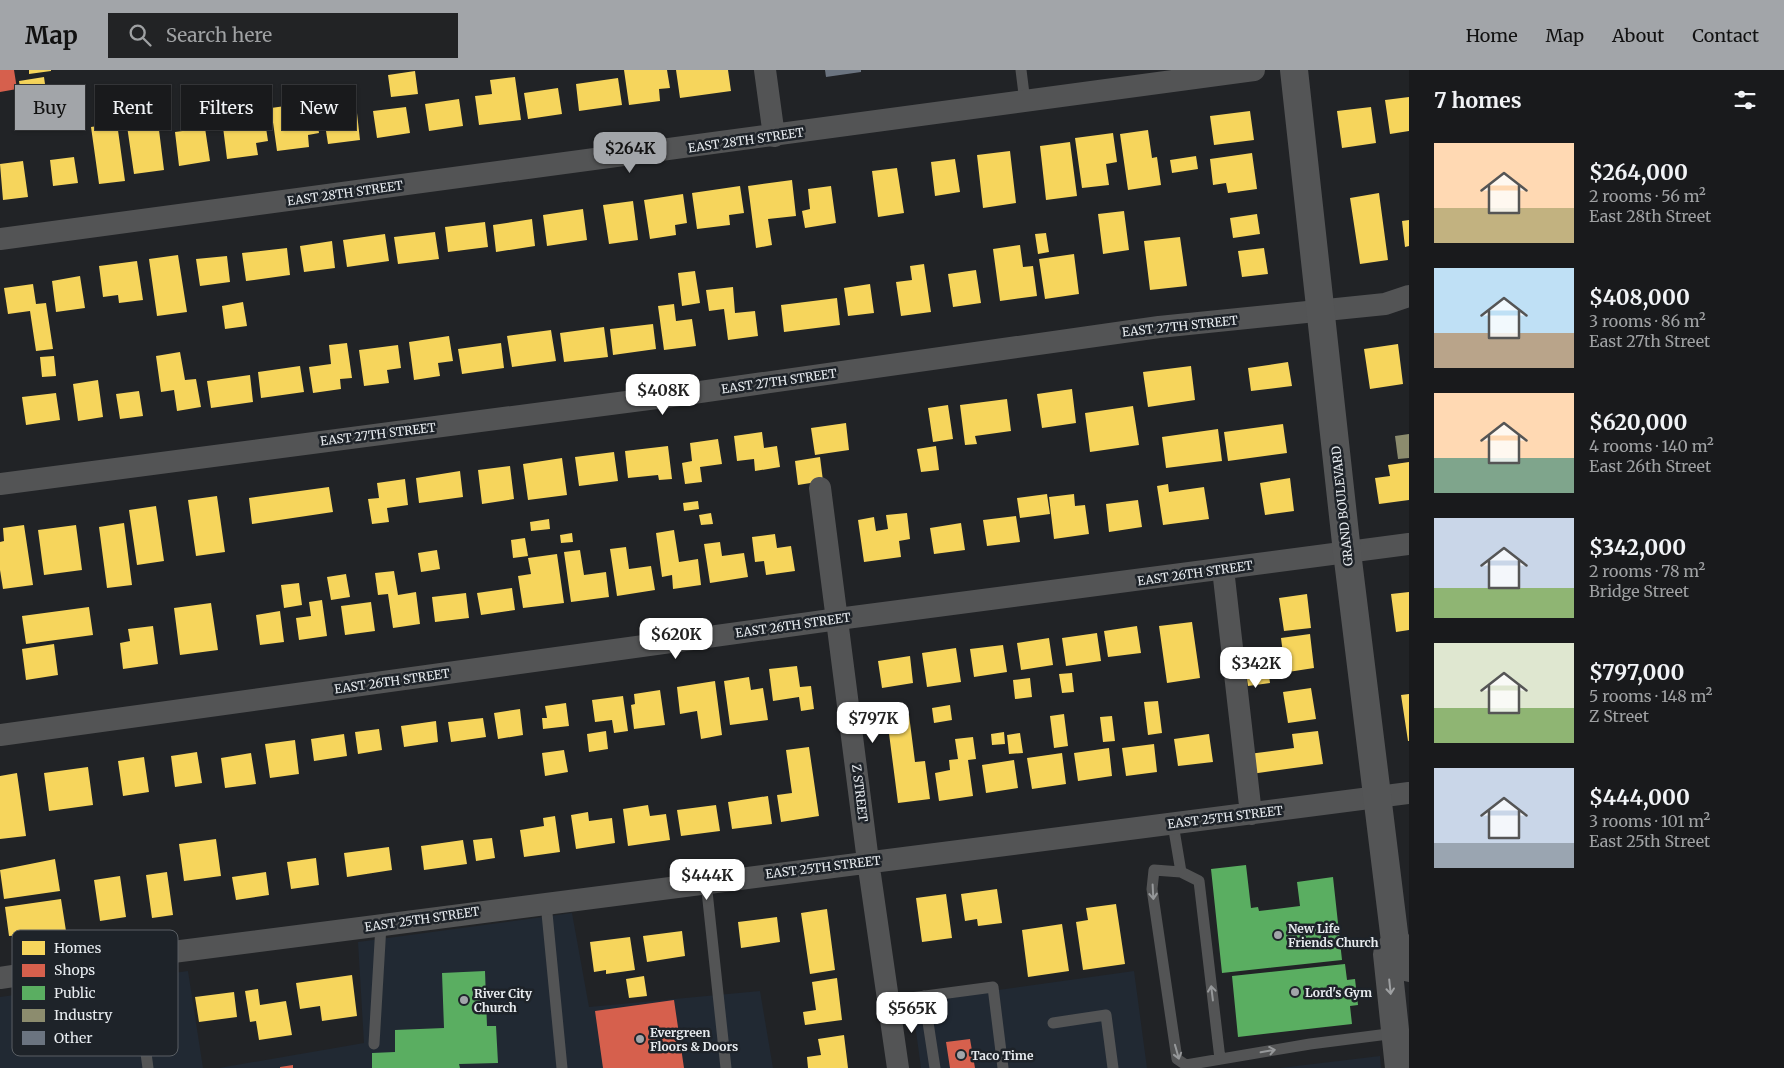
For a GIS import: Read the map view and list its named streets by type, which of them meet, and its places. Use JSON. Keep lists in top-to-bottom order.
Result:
{
  "streets": {
    "main road": ["GRAND BOULEVARD"],
    "street": [
      "EAST 28TH STREET",
      "EAST 27TH STREET",
      "EAST 26TH STREET",
      "Z STREET",
      "EAST 25TH STREET"
    ]
  },
  "crossings": [
    ["EAST 27TH STREET", "GRAND BOULEVARD"],
    ["GRAND BOULEVARD", "EAST 26TH STREET"],
    ["GRAND BOULEVARD", "EAST 25TH STREET"],
    ["EAST 26TH STREET", "Z STREET"],
    ["Z STREET", "EAST 25TH STREET"]
  ],
  "places": [
    "New Life Friends Church",
    "Lord's Gym",
    "River City Church",
    "Evergreen Floors & Doors",
    "Taco Time"
  ],
  "legend": [
    "Homes",
    "Shops",
    "Public",
    "Industry",
    "Other"
  ],
  "page": {
    "header": "Map",
    "search": "Search here",
    "nav": [
      "Home",
      "Map",
      "About",
      "Contact"
    ],
    "heading": "7 homes",
    "chip": [
      "Buy",
      "Rent",
      "Filters",
      "New"
    ],
    "list": [
      {
        "name": "$264,000",
        "note": "2 rooms · 56 m² · East 28th Street"
      },
      {
        "name": "$408,000",
        "note": "3 rooms · 86 m² · East 27th Street"
      },
      {
        "name": "$620,000",
        "note": "4 rooms · 140 m² · East 26th Street"
      },
      {
        "name": "$342,000",
        "note": "2 rooms · 78 m² · Bridge Street"
      },
      {
        "name": "$797,000",
        "note": "5 rooms · 148 m² · Z Street"
      },
      {
        "name": "$444,000",
        "note": "3 rooms · 101 m² · East 25th Street"
      }
    ],
    "price": [
      "$264K",
      "$408K",
      "$620K",
      "$342K",
      "$797K",
      "$444K",
      "$565K"
    ]
  }
}
